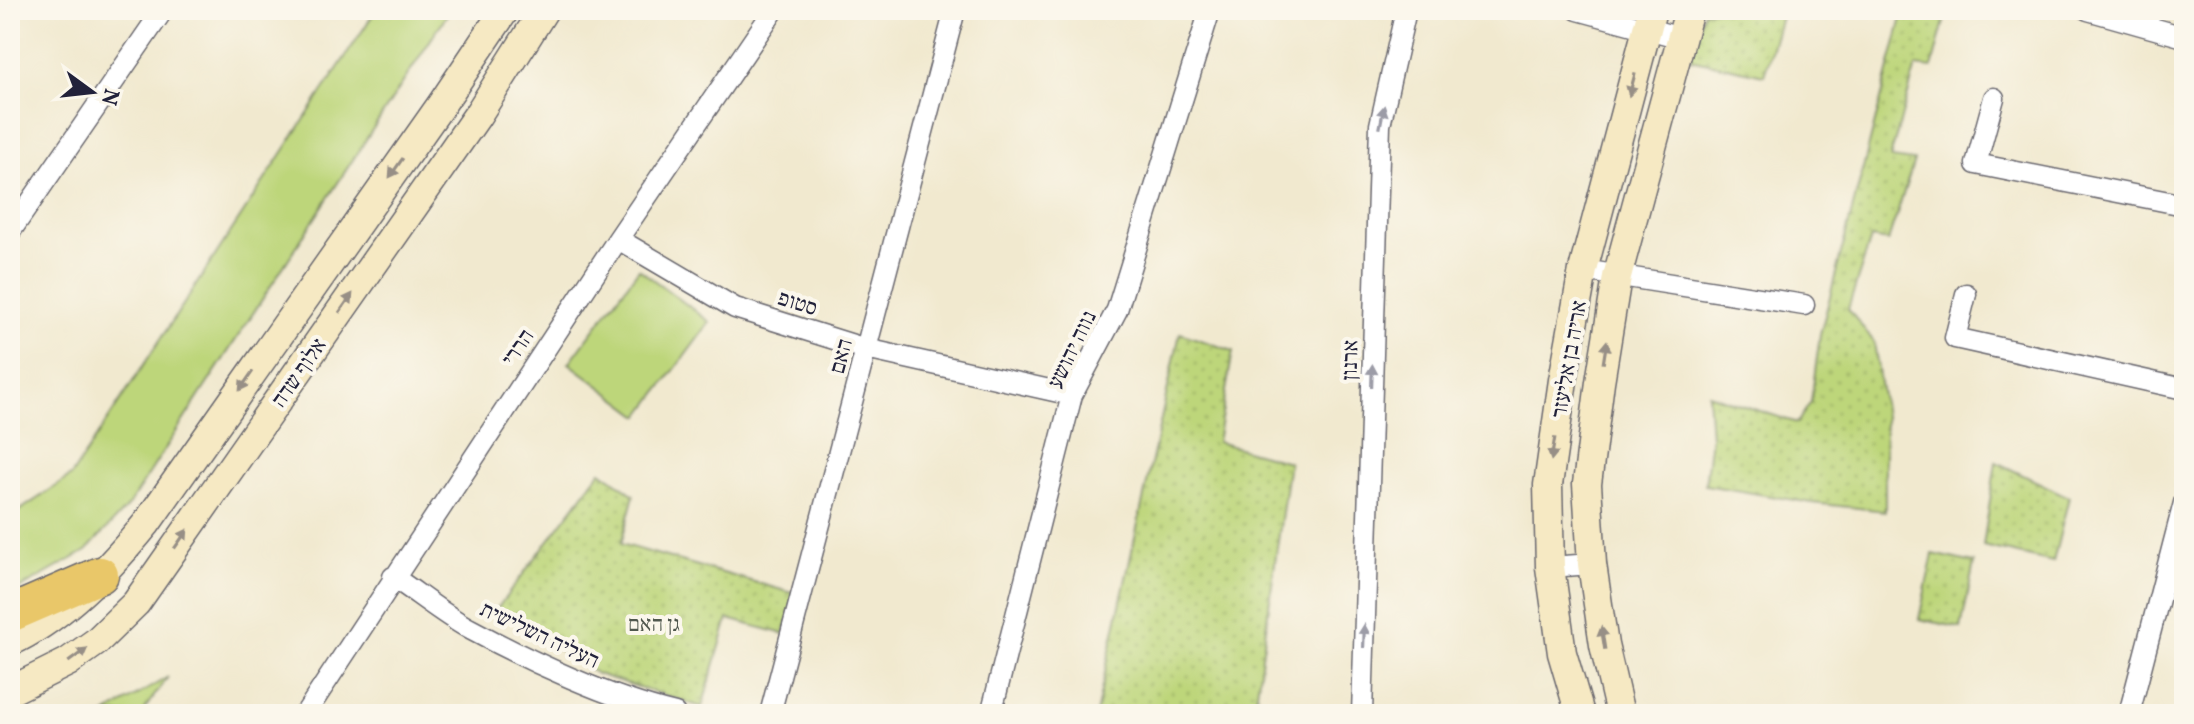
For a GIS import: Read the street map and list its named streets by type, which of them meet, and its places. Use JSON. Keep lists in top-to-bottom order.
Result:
{
  "streets": {
    "main road": ["אריה בן אליעזר", "אלוף שדה"],
    "street": [
      "סטופ",
      "הררי",
      "נווה יהושע",
      "האם",
      "ארנון",
      "העליה השלישית"
    ]
  },
  "crossings": [
    ["סטופ", "הררי"],
    ["סטופ", "נווה יהושע"],
    ["סטופ", "האם"],
    ["הררי", "העליה השלישית"]
  ],
  "one_way": ["ארנון"],
  "parks": ["גן האם"],
  "north": "right"
}
